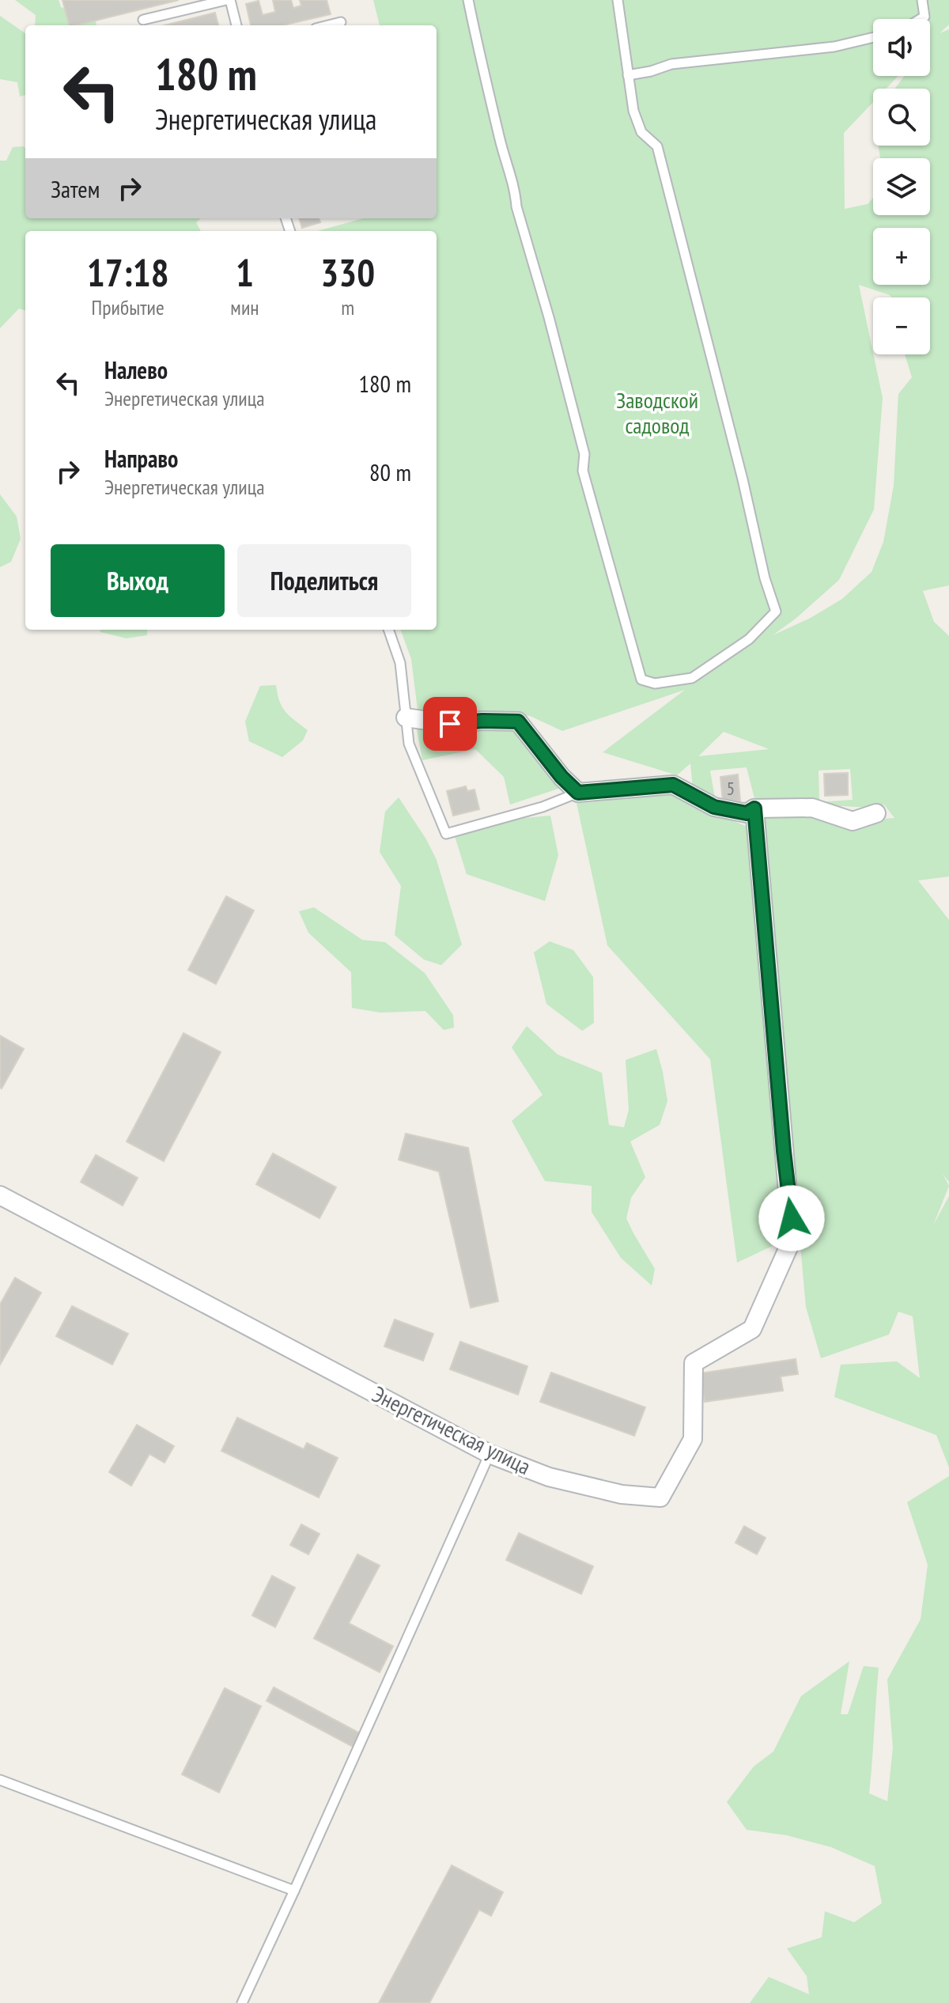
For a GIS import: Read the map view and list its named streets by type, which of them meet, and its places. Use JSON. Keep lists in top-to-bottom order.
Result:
{
  "streets": {
    "street": ["Энергетическая улица"]
  },
  "parks": ["Заводской садовод"],
  "house_numbers": ["5"],
  "page": {
    "map_buttons": ["+", "−"],
    "turn": ["180 m", "Энергетическая улица"],
    "then": "Затем",
    "eta": [
      "17:18",
      "Прибытие",
      "1",
      "мин",
      "330",
      "m"
    ],
    "list": [
      {
        "name": "Налево",
        "note": "Энергетическая улица",
        "value": "180 m"
      },
      {
        "name": "Направо",
        "note": "Энергетическая улица",
        "value": "80 m"
      }
    ],
    "buttons": ["Выход", "Поделиться"]
  }
}
